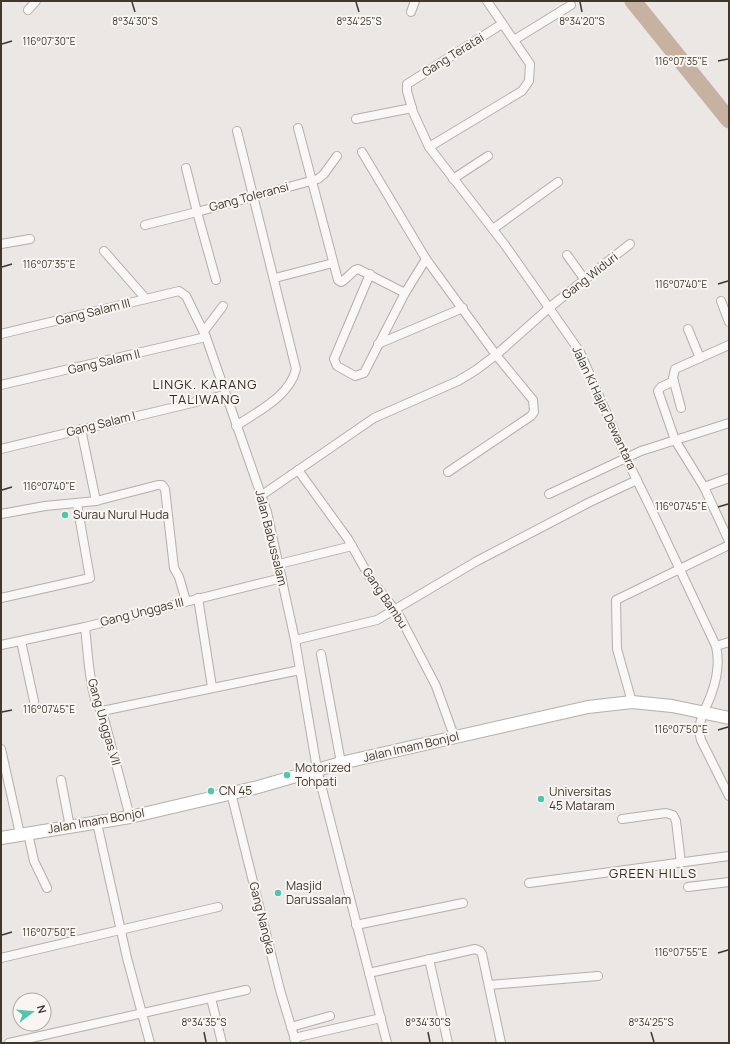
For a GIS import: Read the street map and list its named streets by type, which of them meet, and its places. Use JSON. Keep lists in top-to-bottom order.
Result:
{
  "streets": {
    "main road": ["Jalan Imam Bonjol"],
    "street": [
      "Gang Teratai",
      "Gang Toleransi",
      "Gang Widuri",
      "Gang Salam III",
      "Gang Salam II",
      "Jalan Ki Hajar Dewantara",
      "Gang Salam I",
      "Jalan Babussalam",
      "Gang Bambu",
      "Gang Unggas III",
      "Gang Unggas VII",
      "Gang Nangka"
    ]
  },
  "crossings": [
    ["Gang Teratai", "Jalan Ki Hajar Dewantara"],
    ["Gang Widuri", "Jalan Ki Hajar Dewantara"],
    ["Gang Widuri", "Jalan Babussalam"],
    ["Gang Widuri", "Gang Bambu"],
    ["Gang Salam III", "Jalan Babussalam"],
    ["Gang Salam II", "Jalan Babussalam"],
    ["Jalan Ki Hajar Dewantara", "Jalan Imam Bonjol"],
    ["Gang Salam I", "Jalan Babussalam"],
    ["Jalan Babussalam", "Gang Unggas III"],
    ["Jalan Babussalam", "Jalan Imam Bonjol"],
    ["Gang Bambu", "Jalan Imam Bonjol"],
    ["Gang Unggas III", "Gang Unggas VII"],
    ["Gang Unggas VII", "Jalan Imam Bonjol"],
    ["Jalan Imam Bonjol", "Gang Nangka"]
  ],
  "districts": ["LINGK. KARANG TALIWANG", "GREEN HILLS"],
  "places": [
    "Surau Nurul Huda",
    "Motorized Tohpati",
    "CN 45",
    "Universitas 45 Mataram",
    "Masjid Darussalam"
  ],
  "north": "right",
  "coordinates": [
    "8°34'30\"S",
    "8°34'25\"S",
    "8°34'20\"S",
    "116°07'30\"E",
    "116°07'35\"E",
    "116°07'40\"E",
    "116°07'45\"E",
    "116°07'50\"E",
    "116°07'55\"E",
    "8°34'35\"S"
  ]
}
